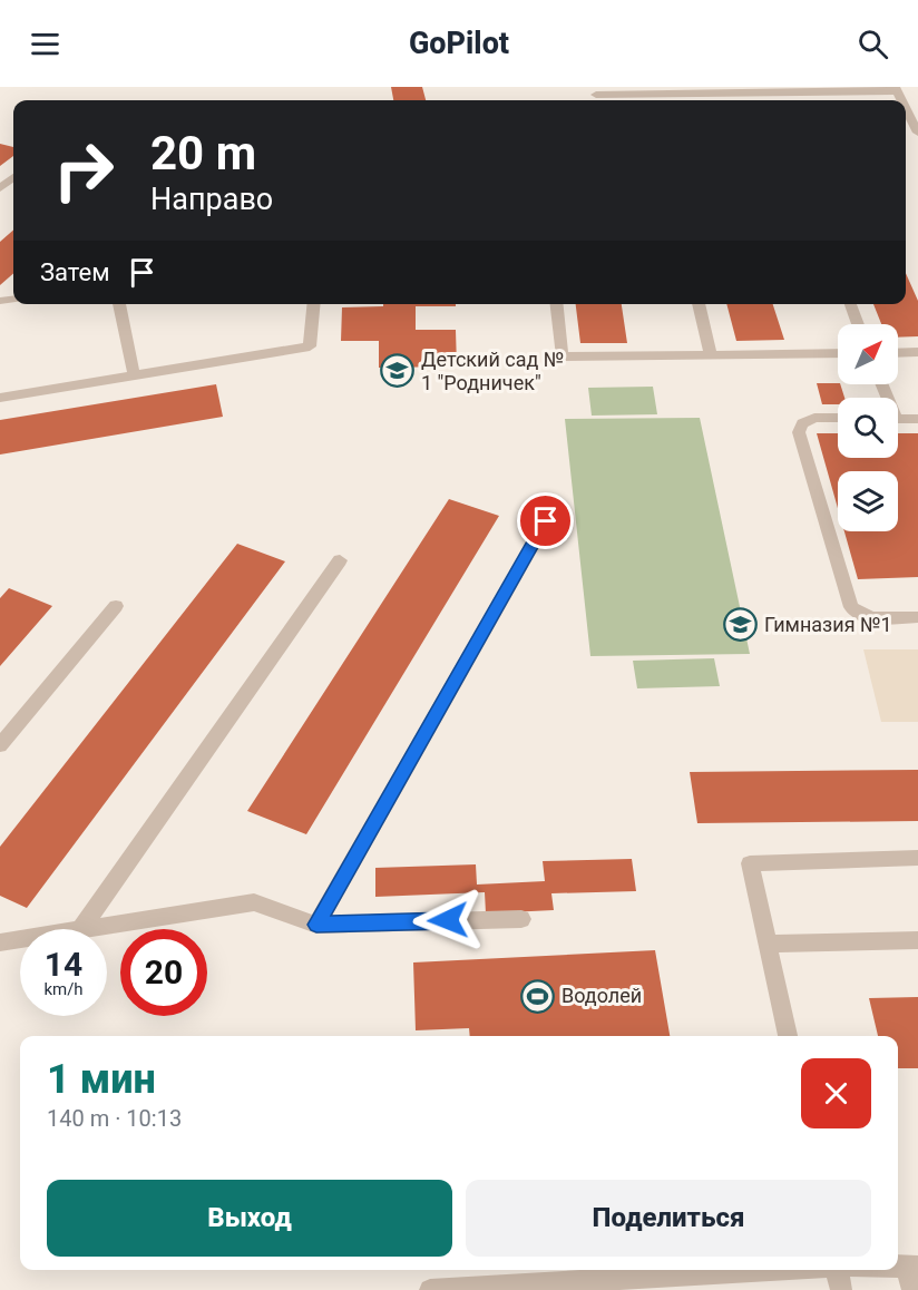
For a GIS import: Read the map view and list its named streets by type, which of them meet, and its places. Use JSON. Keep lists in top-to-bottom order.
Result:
{
  "places": {
    "school or university": ["Детский сад № 1 \"Родничек\"", "Гимназия №1"],
    "sports": ["Водолей"]
  },
  "north": "top right",
  "page": {
    "header": "GoPilot",
    "turn": ["20 m", "Направо"],
    "then": "Затем",
    "speed": "14 km/h",
    "limit": "20",
    "heading": ["1 мин", "140 m · 10:13"],
    "buttons": ["Выход", "Поделиться"]
  }
}
